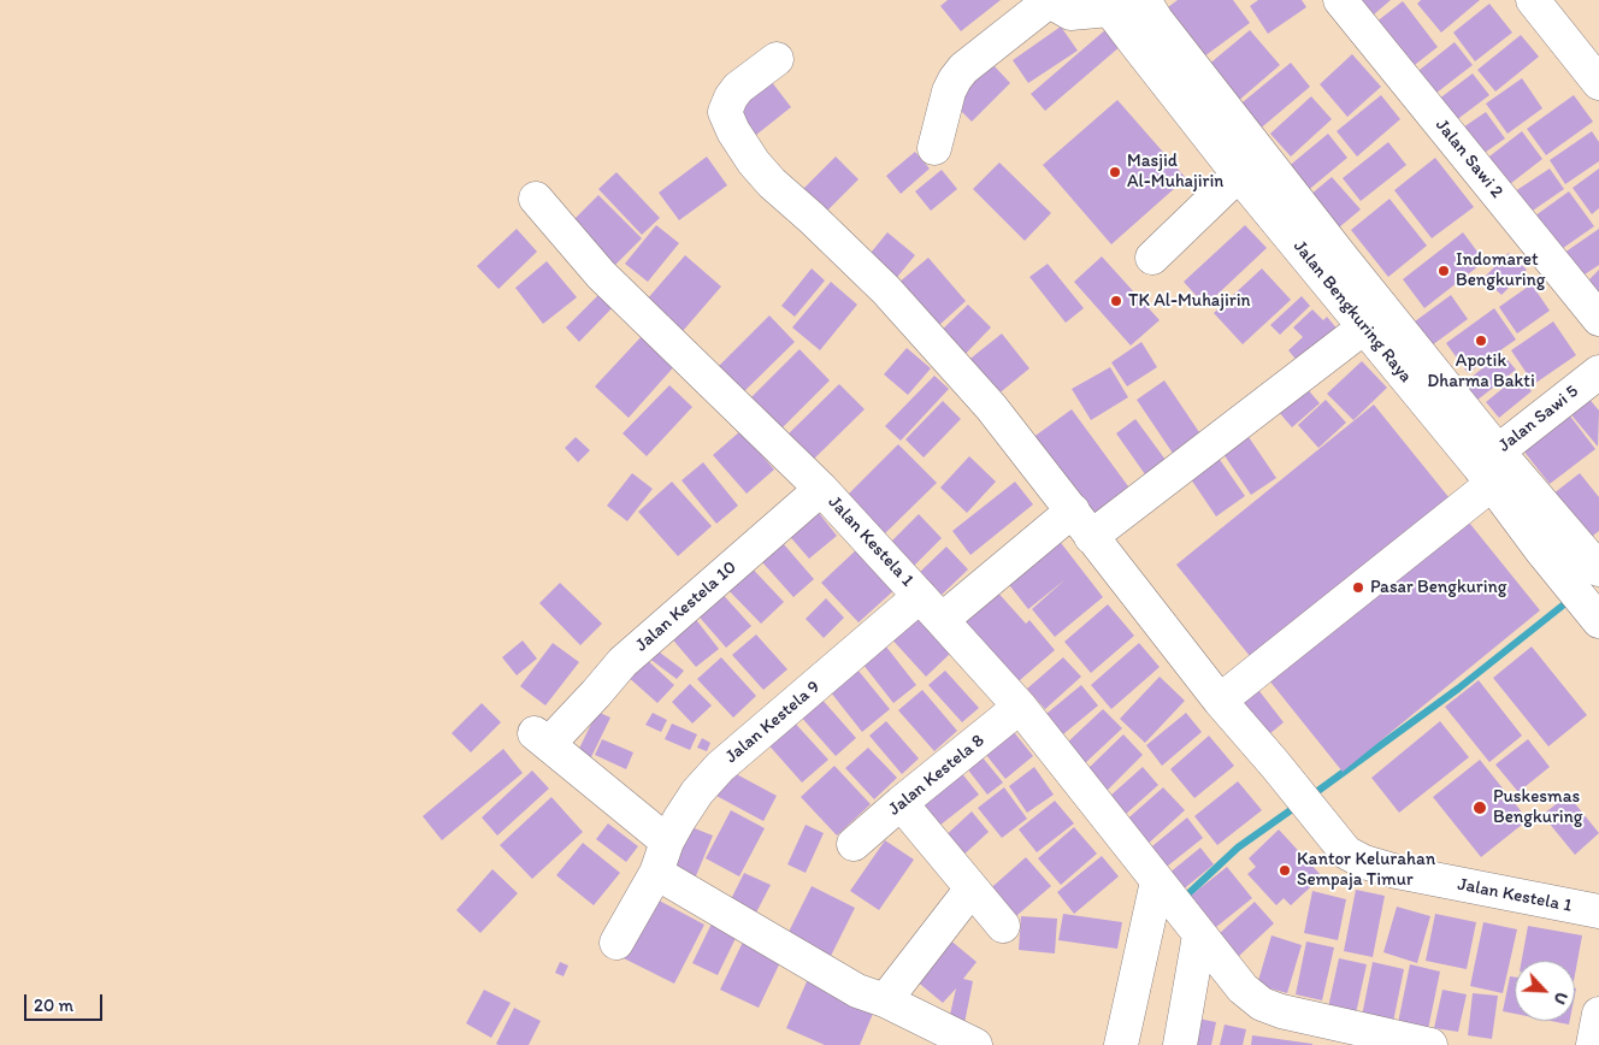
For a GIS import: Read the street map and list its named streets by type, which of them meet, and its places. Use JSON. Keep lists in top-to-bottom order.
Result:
{
  "streets": {
    "street": [
      "Jalan Sawi 2",
      "Jalan Bengkuring Raya",
      "Jalan Sawi 5",
      "Jalan Kestela 1",
      "Jalan Kestela 10",
      "Jalan Kestela 9",
      "Jalan Kestela 8"
    ]
  },
  "crossings": [
    ["Jalan Bengkuring Raya", "Jalan Sawi 5"],
    ["Jalan Bengkuring Raya", "Jalan Kestela 9"],
    ["Jalan Sawi 5", "Jalan Kestela 1"],
    ["Jalan Kestela 1", "Jalan Kestela 10"],
    ["Jalan Kestela 1", "Jalan Kestela 9"],
    ["Jalan Kestela 1", "Jalan Kestela 8"],
    ["Jalan Kestela 10", "Jalan Kestela 9"]
  ],
  "places": [
    "Masjid Al-Muhajirin",
    "Indomaret Bengkuring",
    "TK Al-Muhajirin",
    "Apotik Dharma Bakti",
    "Pasar Bengkuring",
    "Puskesmas Bengkuring",
    "Kantor Kelurahan Sempaja Timur"
  ],
  "scale_bar": "20 m",
  "north": "bottom right"
}
